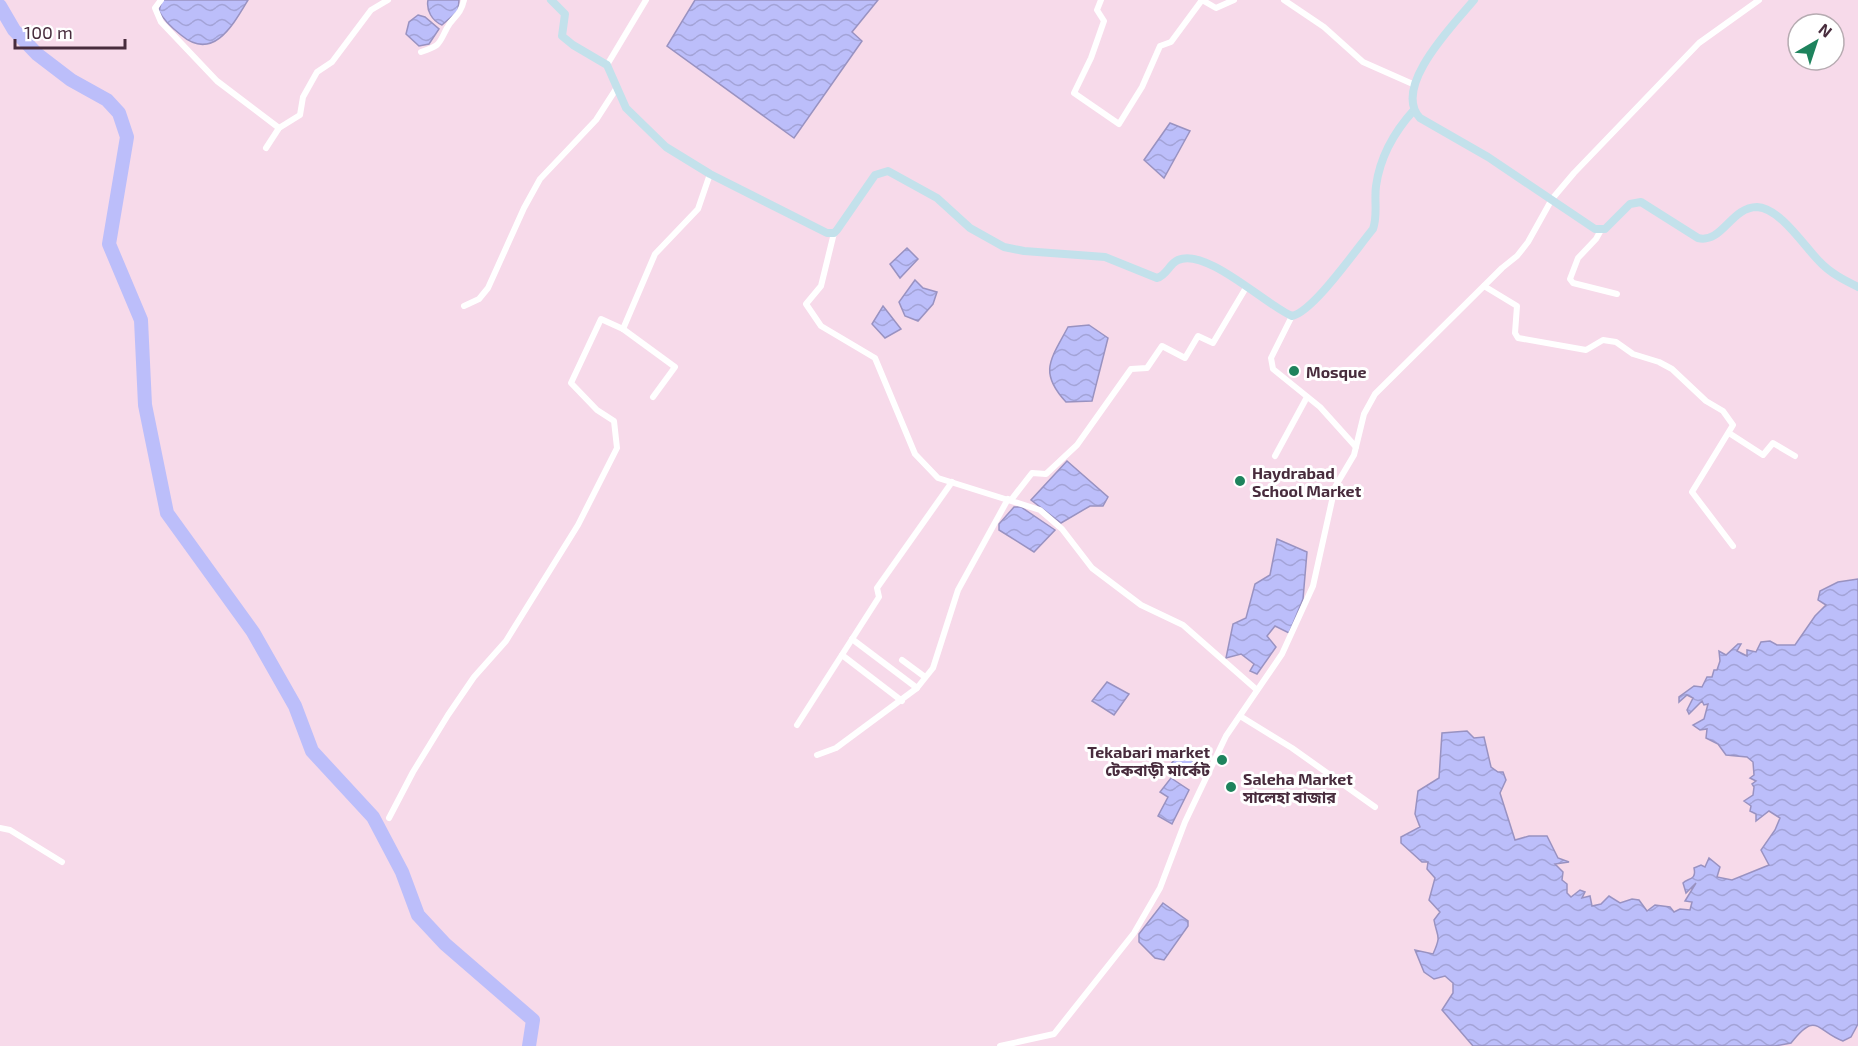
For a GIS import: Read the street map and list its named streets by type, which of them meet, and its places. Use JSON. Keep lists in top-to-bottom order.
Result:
{
  "places": [
    "Mosque",
    "Haydrabad School Market",
    "Tekabari market টেকবাড়ী মার্কেট",
    "Saleha Market সালেহা বাজার"
  ],
  "scale_bar": "100 m",
  "north": "top right"
}
